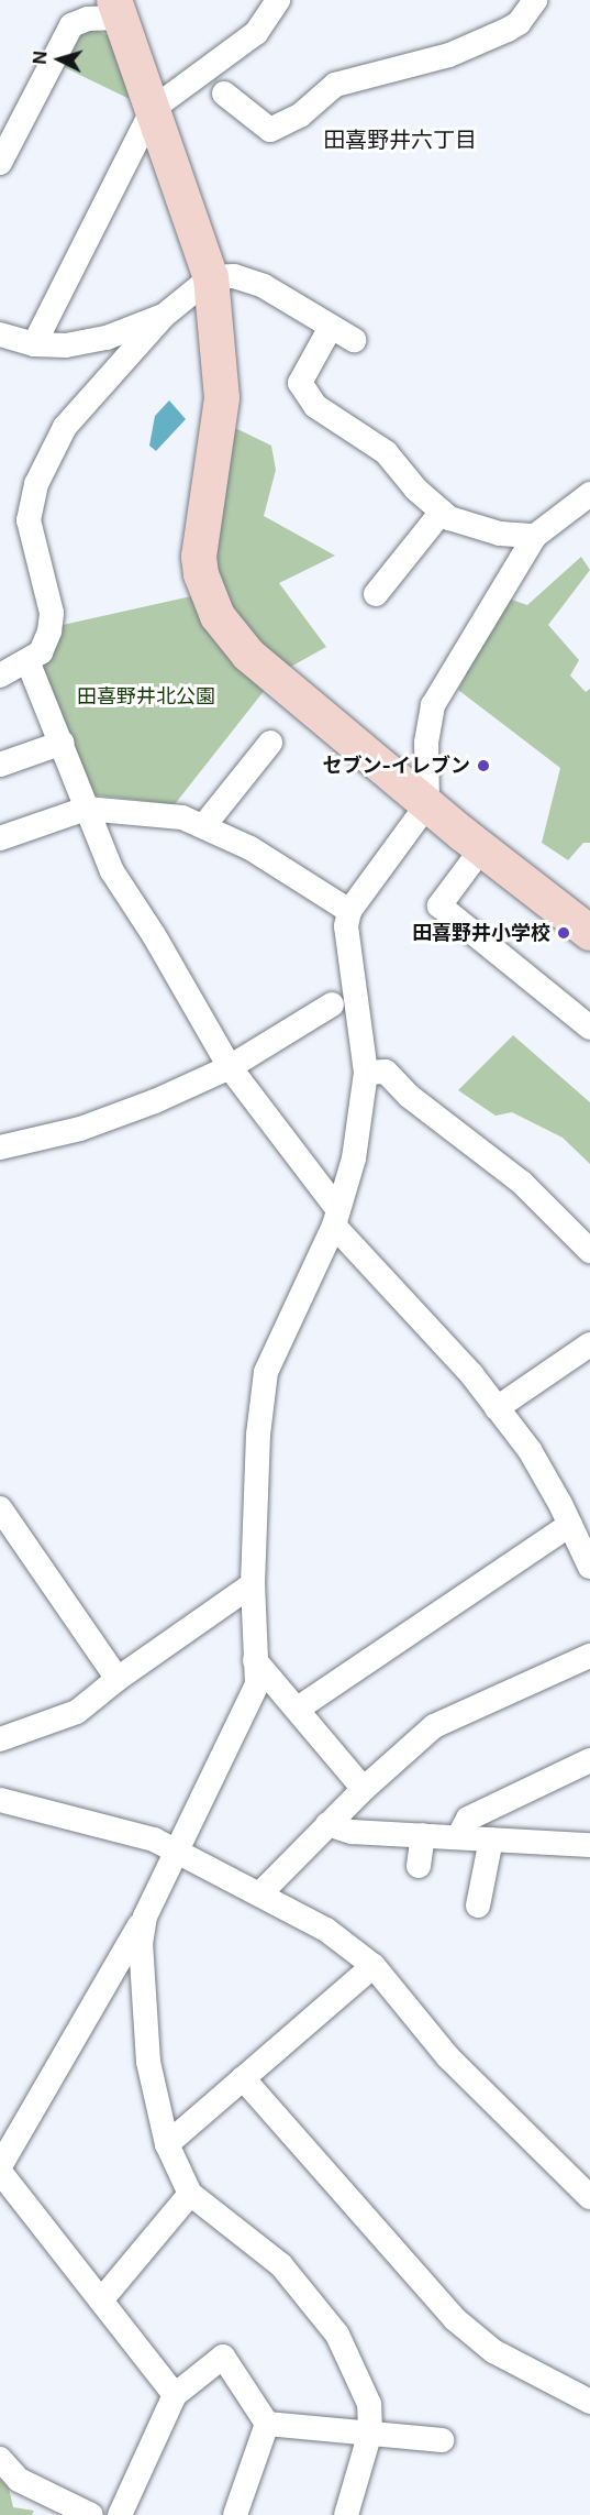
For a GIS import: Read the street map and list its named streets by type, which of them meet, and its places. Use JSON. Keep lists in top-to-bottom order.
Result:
{
  "districts": ["田喜野井六丁目"],
  "parks": ["田喜野井北公園"],
  "places": ["セブン-イレブン", "田喜野井小学校"],
  "north": "left"
}
